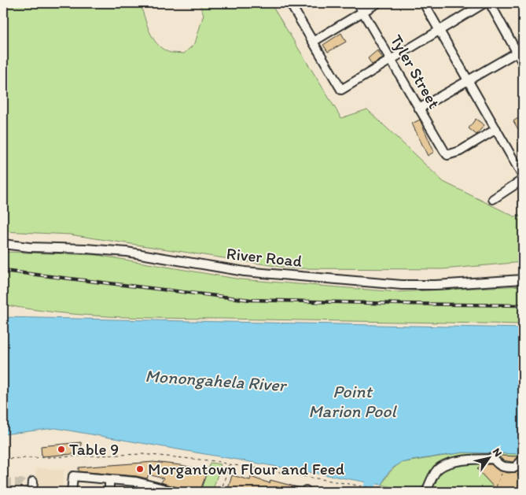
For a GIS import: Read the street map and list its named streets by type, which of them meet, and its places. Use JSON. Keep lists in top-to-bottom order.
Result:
{
  "streets": {
    "street": ["Tyler Street", "River Road"]
  },
  "water": ["Monongahela River", "Point Marion Pool"],
  "places": ["Table 9", "Morgantown Flour and Feed"],
  "north": "top right"
}
